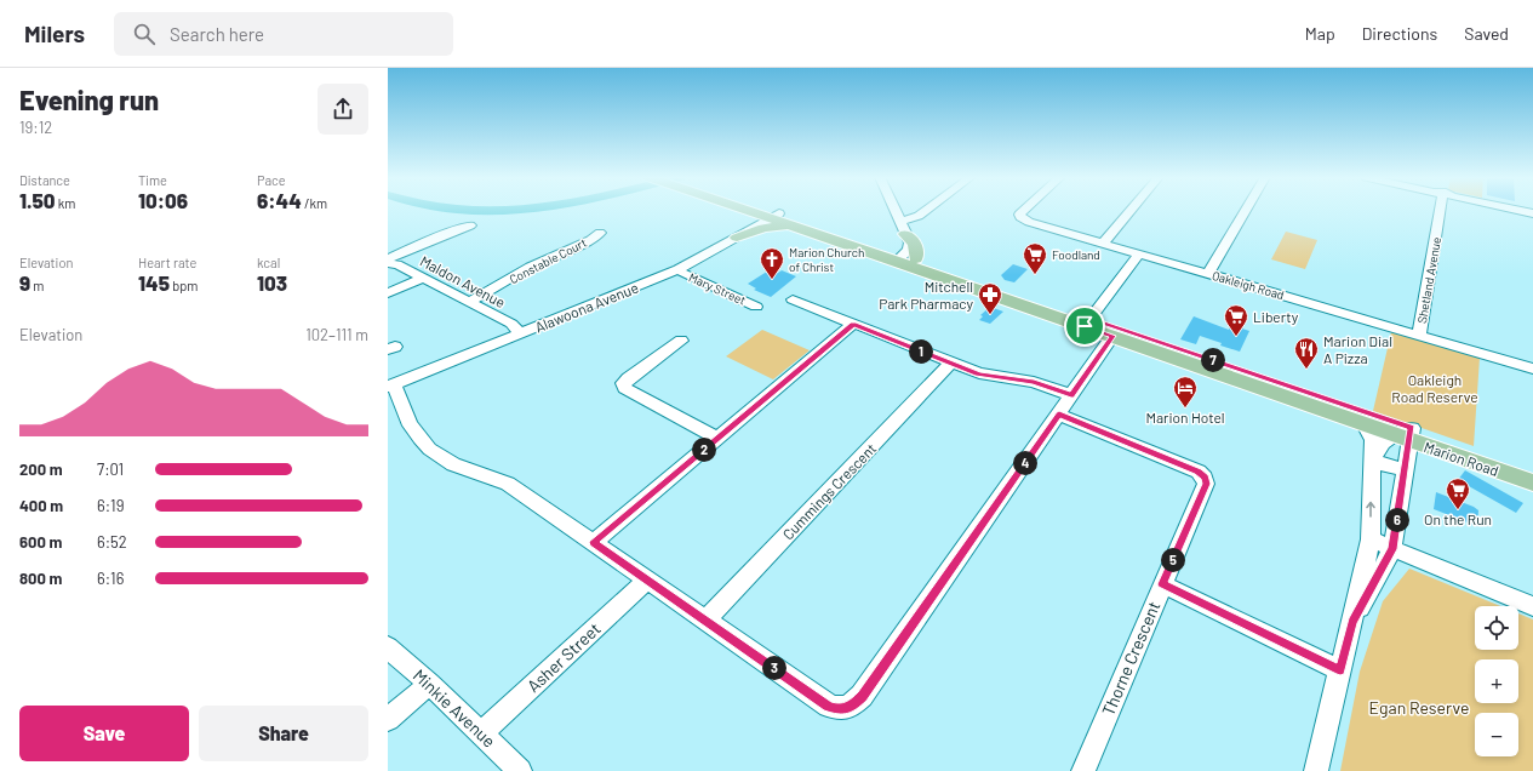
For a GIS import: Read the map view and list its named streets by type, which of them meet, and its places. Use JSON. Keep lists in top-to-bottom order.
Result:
{
  "streets": {
    "main road": ["Marion Road"],
    "street": [
      "Constable Court",
      "Shetland Avenue",
      "Maldon Avenue",
      "Oakleigh Road",
      "Mary Street",
      "Alawoona Avenue",
      "Cummings Crescent",
      "Asher Street",
      "Thorne Crescent",
      "Minkie Avenue"
    ]
  },
  "crossings": [
    ["Constable Court", "Maldon Avenue"],
    ["Shetland Avenue", "Oakleigh Road"],
    ["Maldon Avenue", "Alawoona Avenue"],
    ["Mary Street", "Alawoona Avenue"],
    ["Alawoona Avenue", "Marion Road"],
    ["Asher Street", "Minkie Avenue"]
  ],
  "parks": ["Oakleigh Road Reserve", "Egan Reserve"],
  "places": {
    "supermarket": ["Foodland", "Liberty", "On the Run"],
    "church": ["Marion Church of Christ"],
    "pharmacy": ["Mitchell Park Pharmacy"],
    "restaurant": ["Marion Dial A Pizza"],
    "hotel": ["Marion Hotel"]
  },
  "page": {
    "header": "Milers",
    "search": "Search here",
    "nav": ["Map", "Directions", "Saved"],
    "heading": ["Evening run", "19:12"],
    "stats": [
      ["Distance", "1.50 km"],
      ["Time", "10:06"],
      ["Pace", "6:44 /km"],
      ["Elevation", "9 m"],
      ["Heart rate", "145 bpm"],
      ["kcal", "103"]
    ],
    "chart": ["Elevation", "102–111 m"],
    "pins": [
      "1",
      "7",
      "2",
      "4",
      "6",
      "5",
      "3"
    ],
    "list": [
      {
        "name": "200 m",
        "note": "7:01"
      },
      {
        "name": "400 m",
        "note": "6:19"
      },
      {
        "name": "600 m",
        "note": "6:52"
      },
      {
        "name": "800 m",
        "note": "6:16"
      }
    ],
    "map_buttons": ["+", "−"],
    "buttons": ["Save", "Share"]
  }
}
